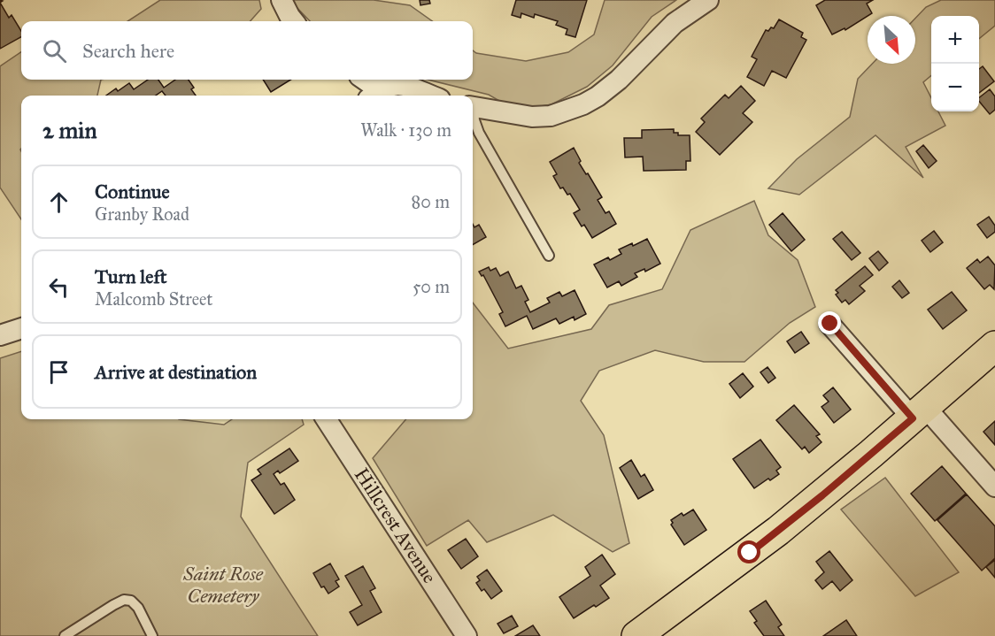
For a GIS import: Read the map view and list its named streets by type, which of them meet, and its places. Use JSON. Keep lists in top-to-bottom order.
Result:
{
  "streets": {
    "street": ["Hillcrest Avenue"]
  },
  "parks": ["Saint Rose Cemetery"],
  "north": "bottom right",
  "page": {
    "map_buttons": ["+", "−"],
    "search": "Search here",
    "heading": ["2 min", "Walk · 130 m"],
    "list": [
      ["Continue", "Granby Road", "80 m"],
      ["Turn left", "Malcomb Street", "50 m"],
      "Arrive at destination"
    ]
  }
}
